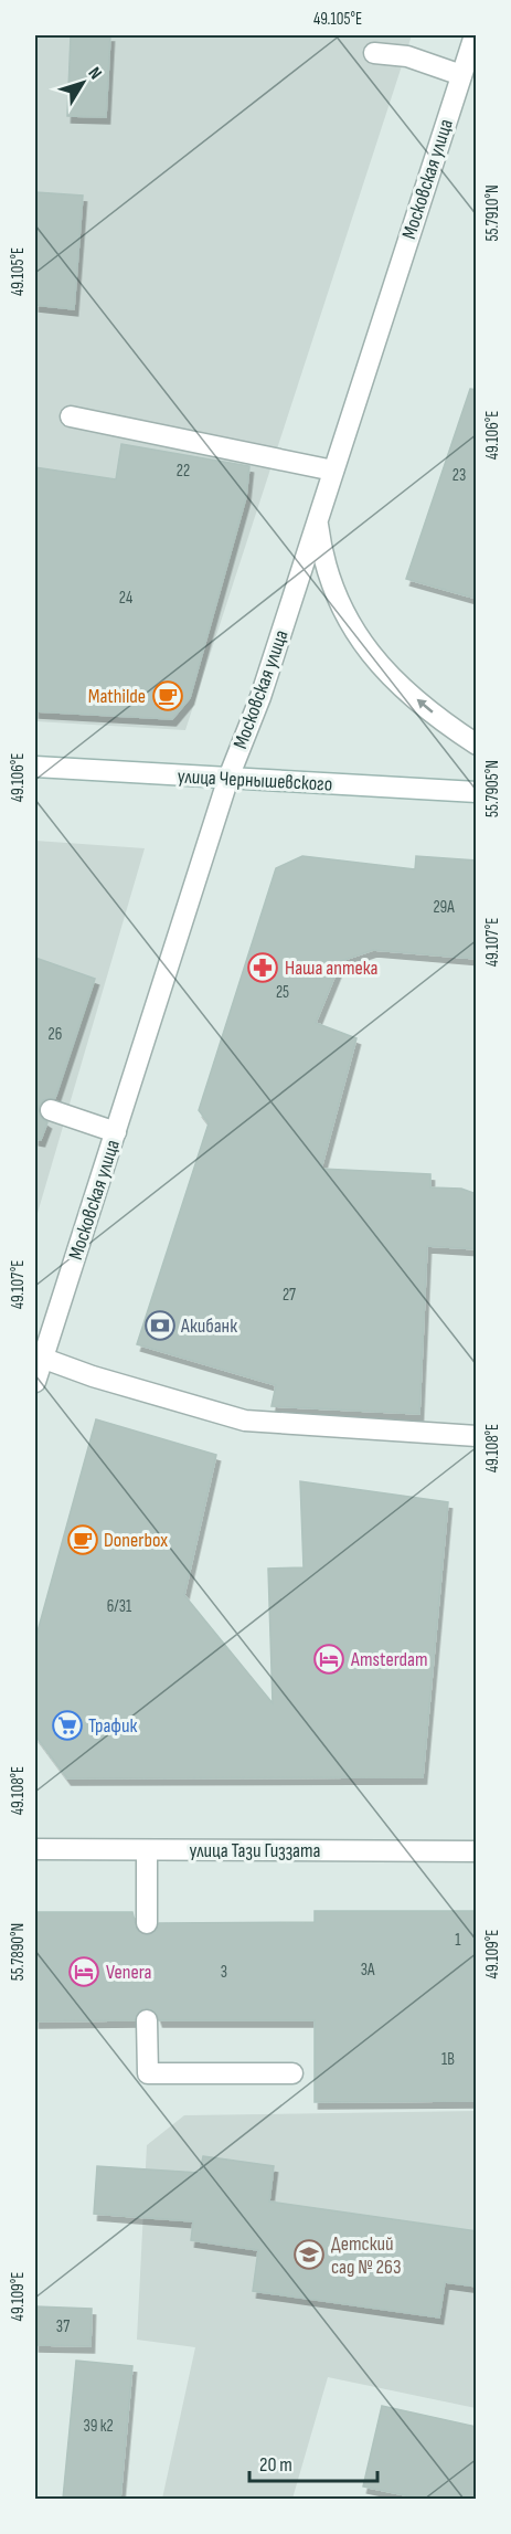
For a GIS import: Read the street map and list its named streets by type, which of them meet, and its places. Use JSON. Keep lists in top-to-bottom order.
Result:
{
  "streets": {
    "street": ["Московская улица", "улица Чернышевского", "улица Тази Гиззата"]
  },
  "crossings": [
    ["Московская улица", "улица Чернышевского"]
  ],
  "places": {
    "cafe": ["Mathilde", "Donerbox"],
    "pharmacy": ["Наша аптека"],
    "bank": ["Акибанк"],
    "hotel": ["Amsterdam", "Venera"],
    "supermarket": ["Трафик"],
    "school or university": ["Детский сад № 263"]
  },
  "house_numbers": [
    "22",
    "23",
    "24",
    "29А",
    "25",
    "26",
    "27",
    "6/31",
    "1",
    "3А",
    "3",
    "1В",
    "37",
    "39 к2"
  ],
  "scale_bar": "20 m",
  "north": "top right",
  "coordinates": [
    "49.105°E",
    "55.7910°N",
    "49.106°E",
    "55.7905°N",
    "49.107°E",
    "49.108°E",
    "55.7890°N",
    "49.109°E"
  ]
}
